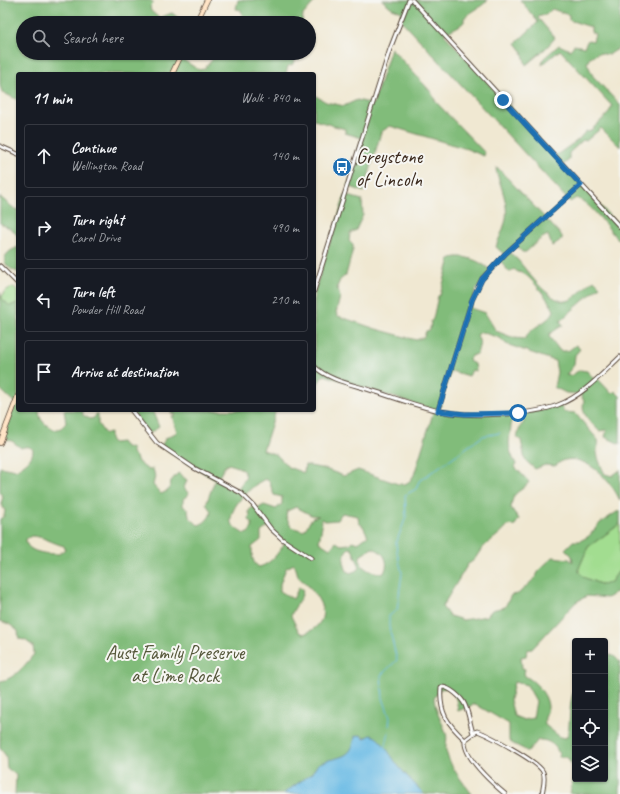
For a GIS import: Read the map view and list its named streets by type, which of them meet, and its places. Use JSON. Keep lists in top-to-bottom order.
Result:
{
  "parks": ["Aust Family Preserve at Lime Rock"],
  "places": {
    "bus stop": ["Greystone of Lincoln"]
  },
  "page": {
    "search": "Search here",
    "heading": ["11 min", "Walk · 840 m"],
    "list": [
      ["Continue", "Wellington Road", "140 m"],
      ["Turn right", "Carol Drive", "490 m"],
      ["Turn left", "Powder Hill Road", "210 m"],
      "Arrive at destination"
    ],
    "map_buttons": ["+", "−"]
  }
}
